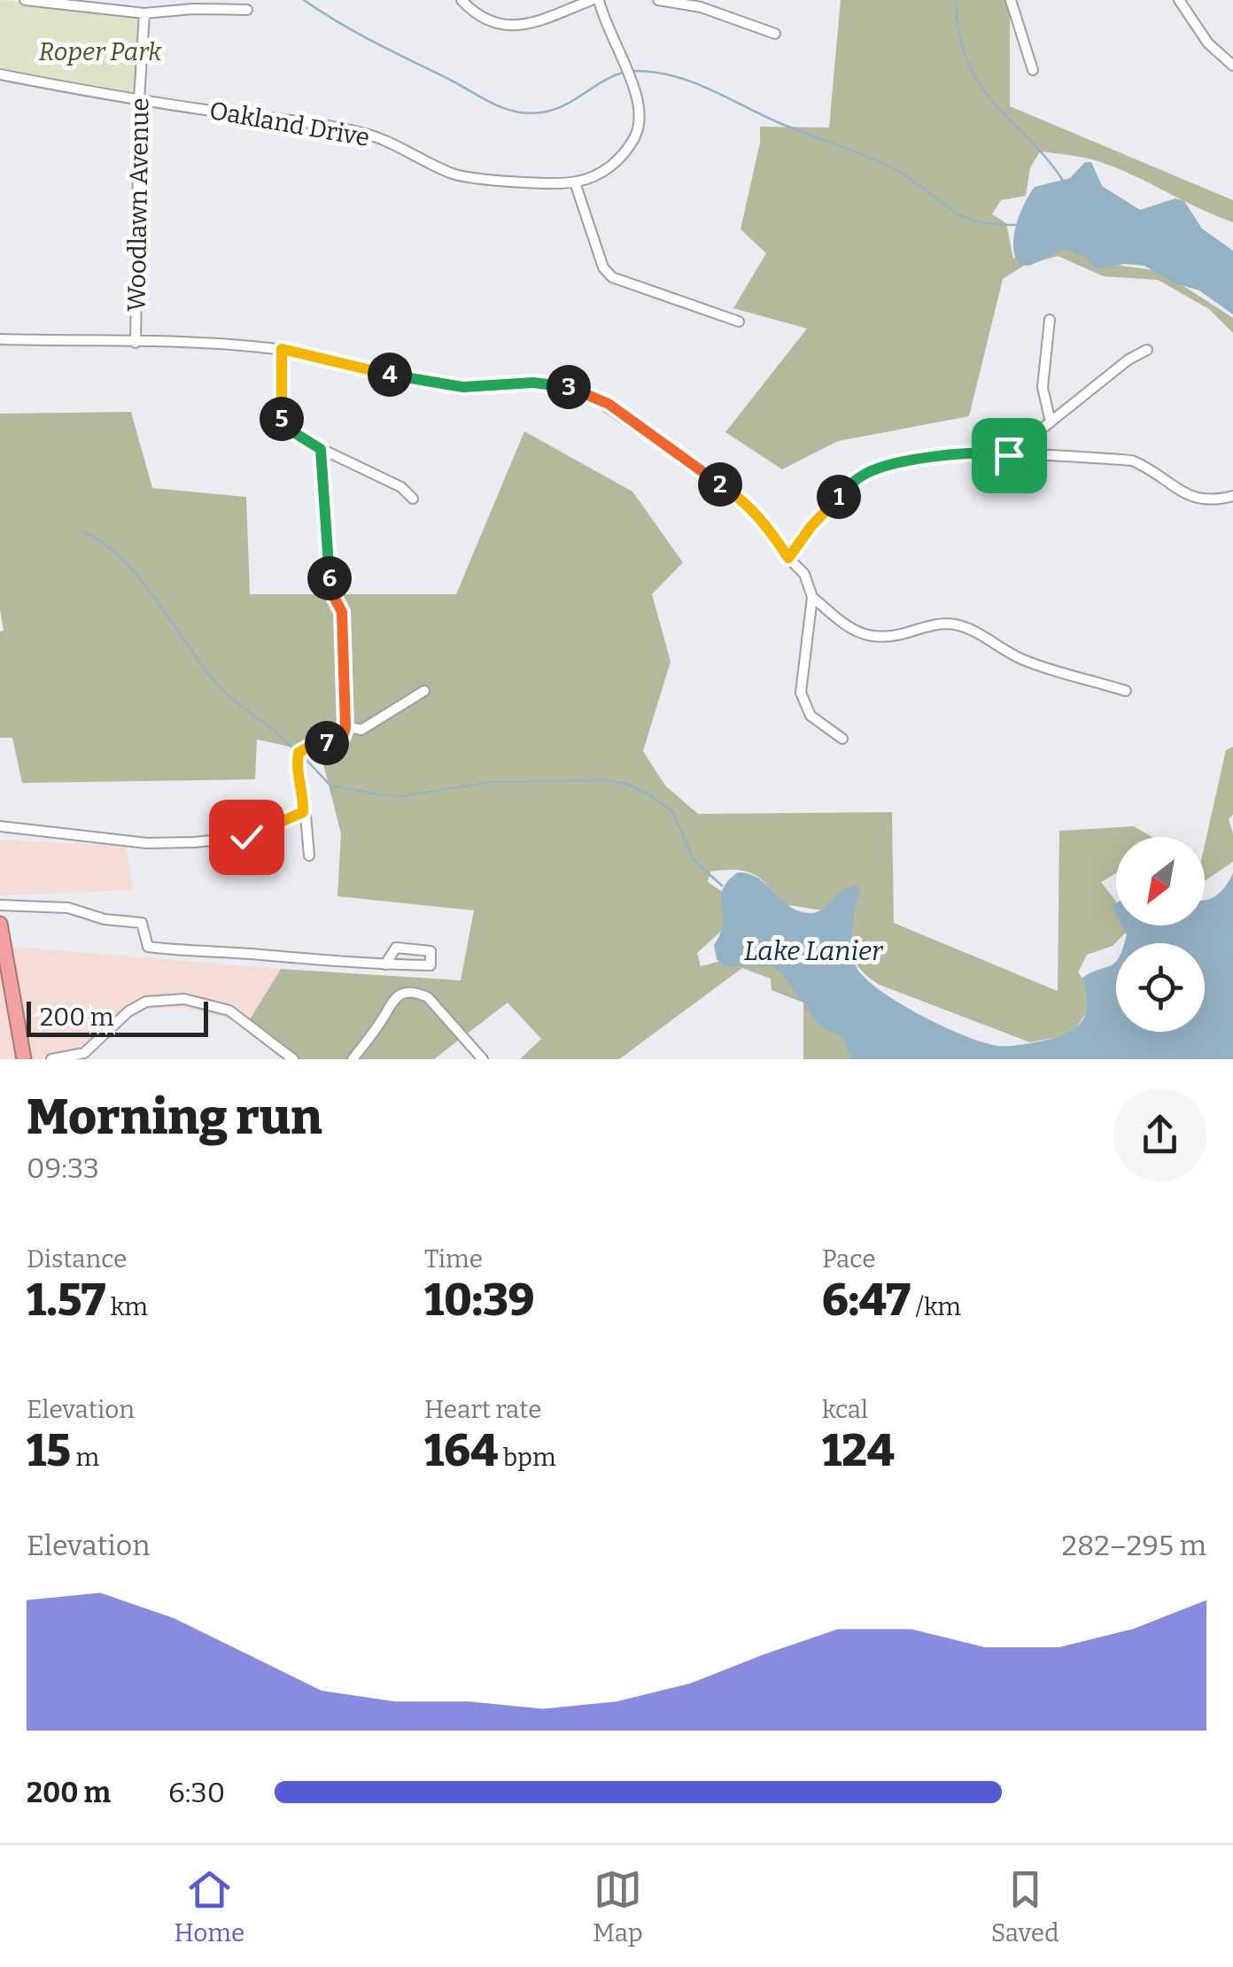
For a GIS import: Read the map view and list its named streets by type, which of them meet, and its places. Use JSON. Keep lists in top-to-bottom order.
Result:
{
  "streets": {
    "street": ["Oakland Drive", "Woodlawn Avenue"]
  },
  "crossings": [
    ["Oakland Drive", "Woodlawn Avenue"]
  ],
  "water": ["Lake Lanier"],
  "parks": ["Roper Park"],
  "scale_bar": "200 m",
  "north": "bottom left",
  "page": {
    "pins": [
      "4",
      "3",
      "5",
      "2",
      "1",
      "6",
      "7"
    ],
    "scale": "200 m",
    "heading": ["Morning run", "09:33"],
    "stats": [
      ["Distance", "1.57 km"],
      ["Time", "10:39"],
      ["Pace", "6:47 /km"],
      ["Elevation", "15 m"],
      ["Heart rate", "164 bpm"],
      ["kcal", "124"]
    ],
    "chart": ["Elevation", "282–295 m"],
    "list": [
      {
        "name": "200 m",
        "note": "6:30"
      }
    ],
    "tabs": ["Home", "Map", "Saved"]
  }
}
